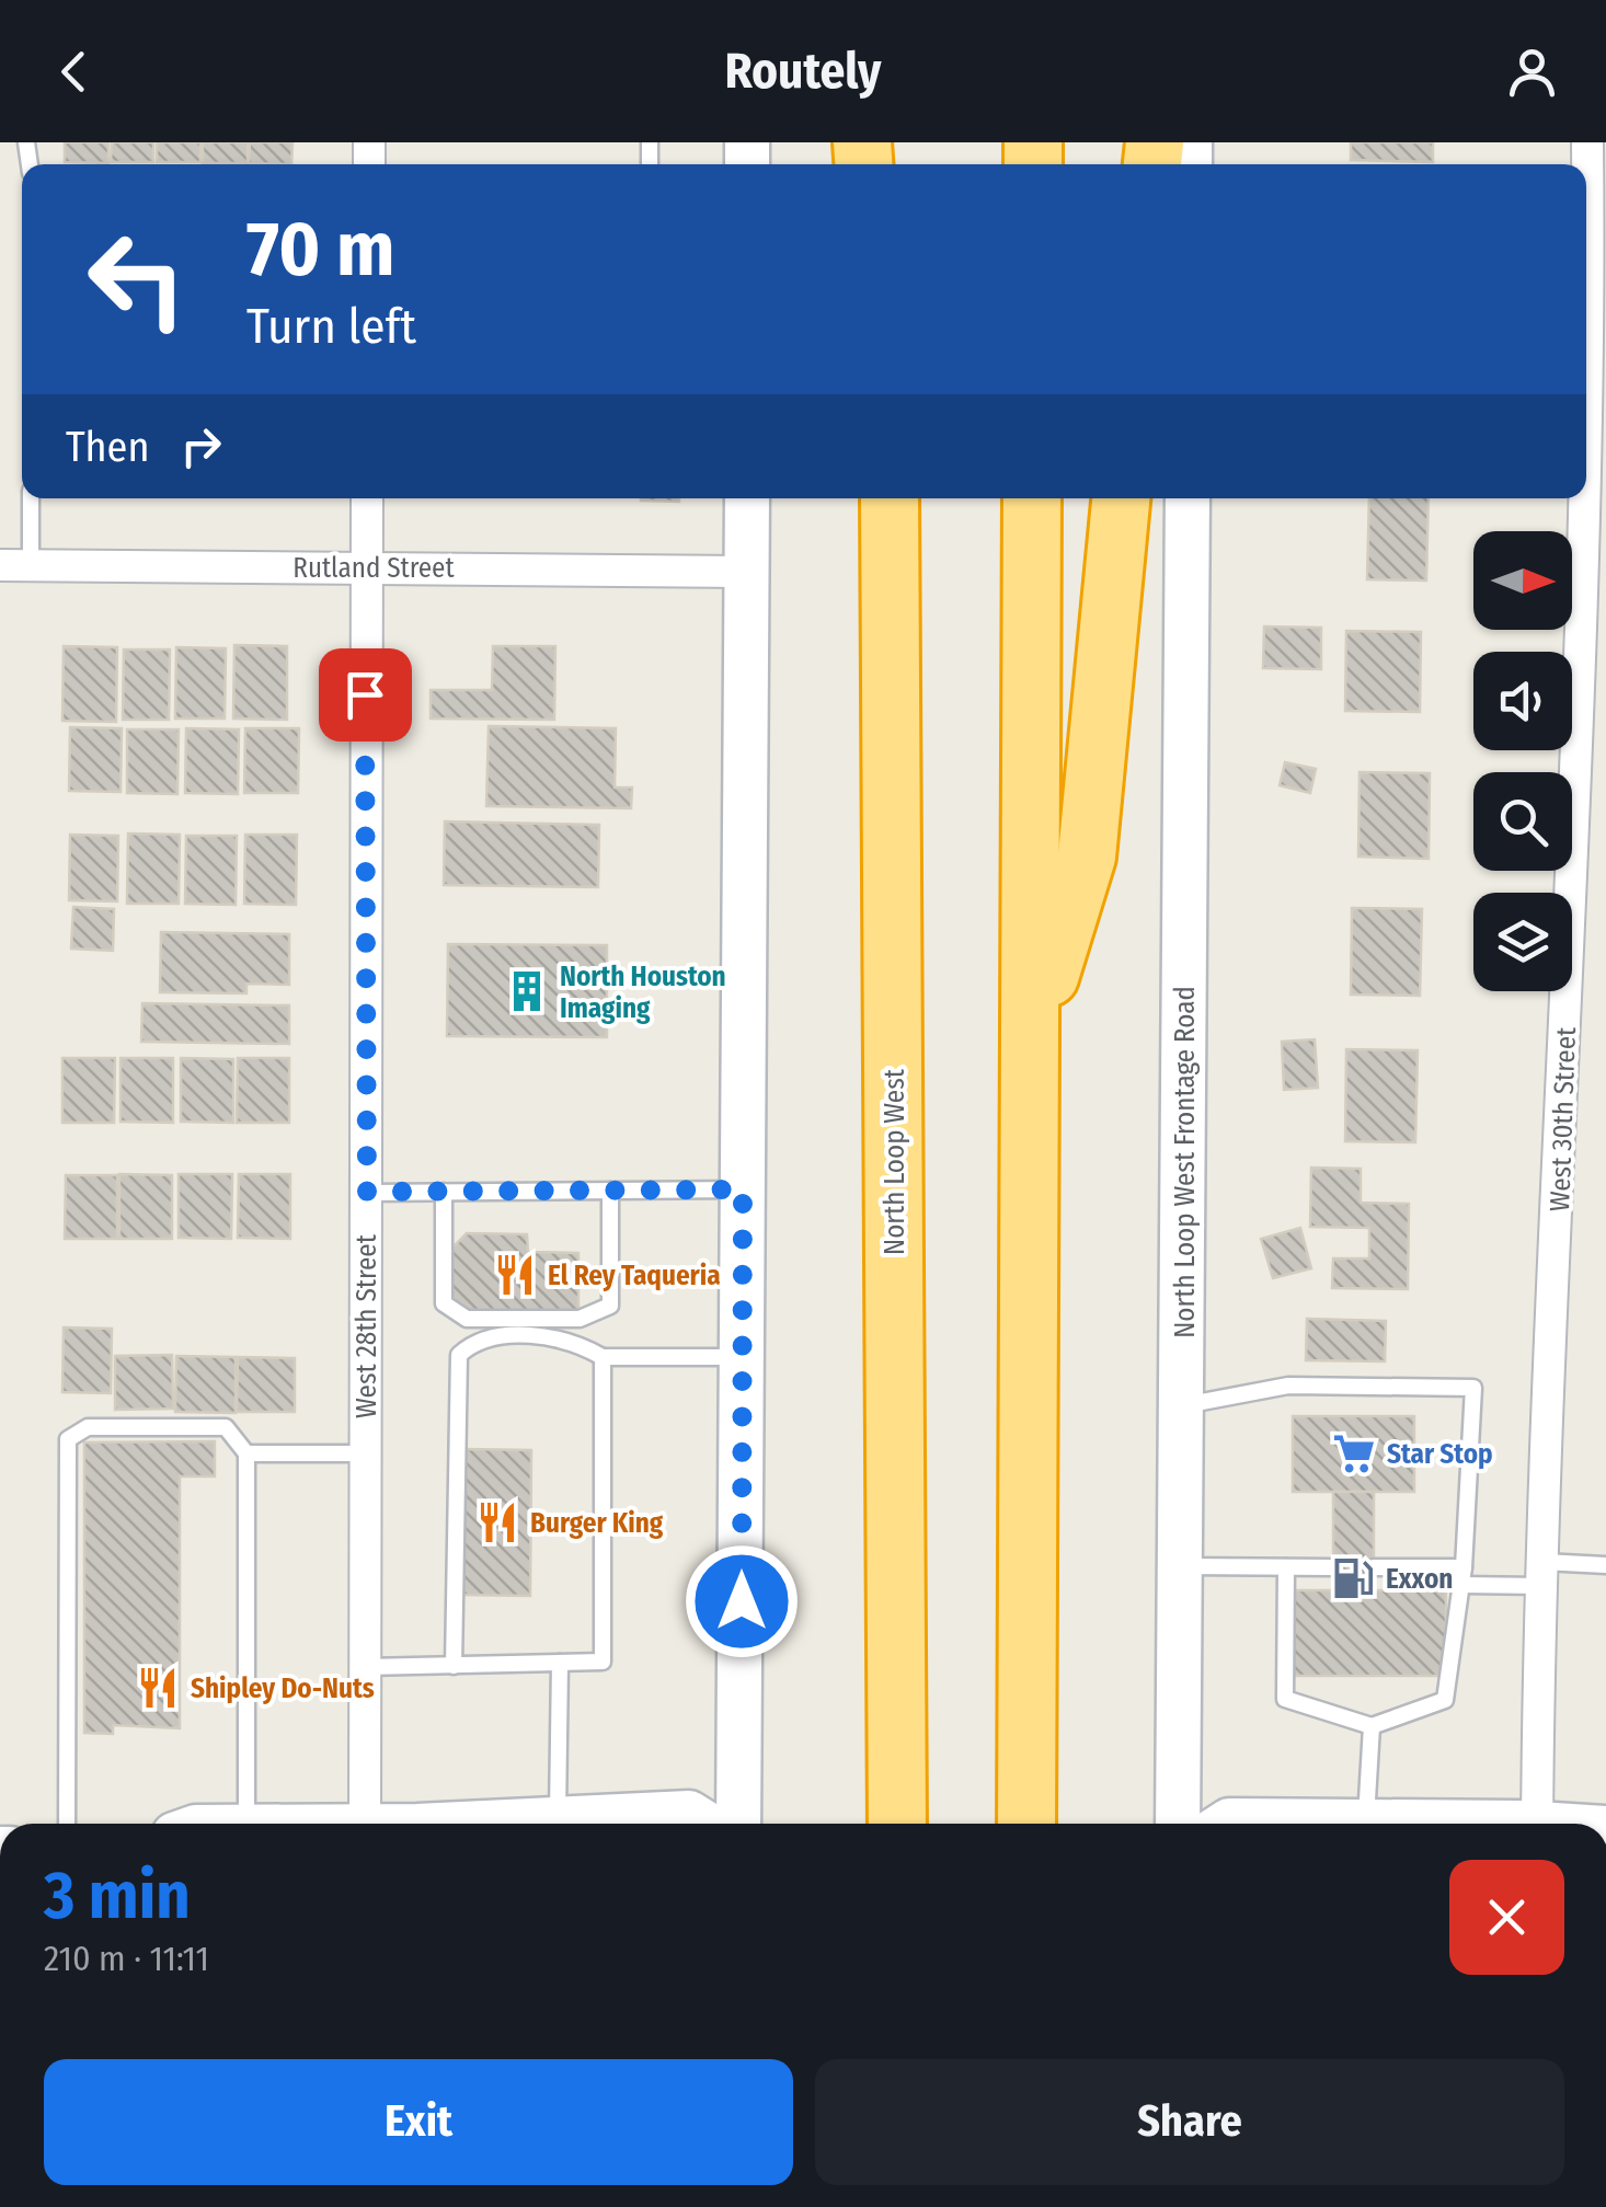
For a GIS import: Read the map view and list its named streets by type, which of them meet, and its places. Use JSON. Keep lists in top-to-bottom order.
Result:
{
  "streets": {
    "highway": ["North Loop West"],
    "main road": ["North Loop West Frontage Road"],
    "street": ["Rutland Street", "West 30th Street", "West 28th Street"]
  },
  "crossings": [
    ["Rutland Street", "West 28th Street"]
  ],
  "places": {
    "building": ["North Houston Imaging"],
    "restaurant": ["El Rey Taqueria", "Burger King", "Shipley Do-Nuts"],
    "supermarket": ["Star Stop"],
    "fuel station": ["Exxon"]
  },
  "north": "right",
  "page": {
    "header": "Routely",
    "turn": ["70 m", "Turn left"],
    "then": "Then",
    "heading": ["3 min", "210 m · 11:11"],
    "buttons": ["Exit", "Share"]
  }
}
